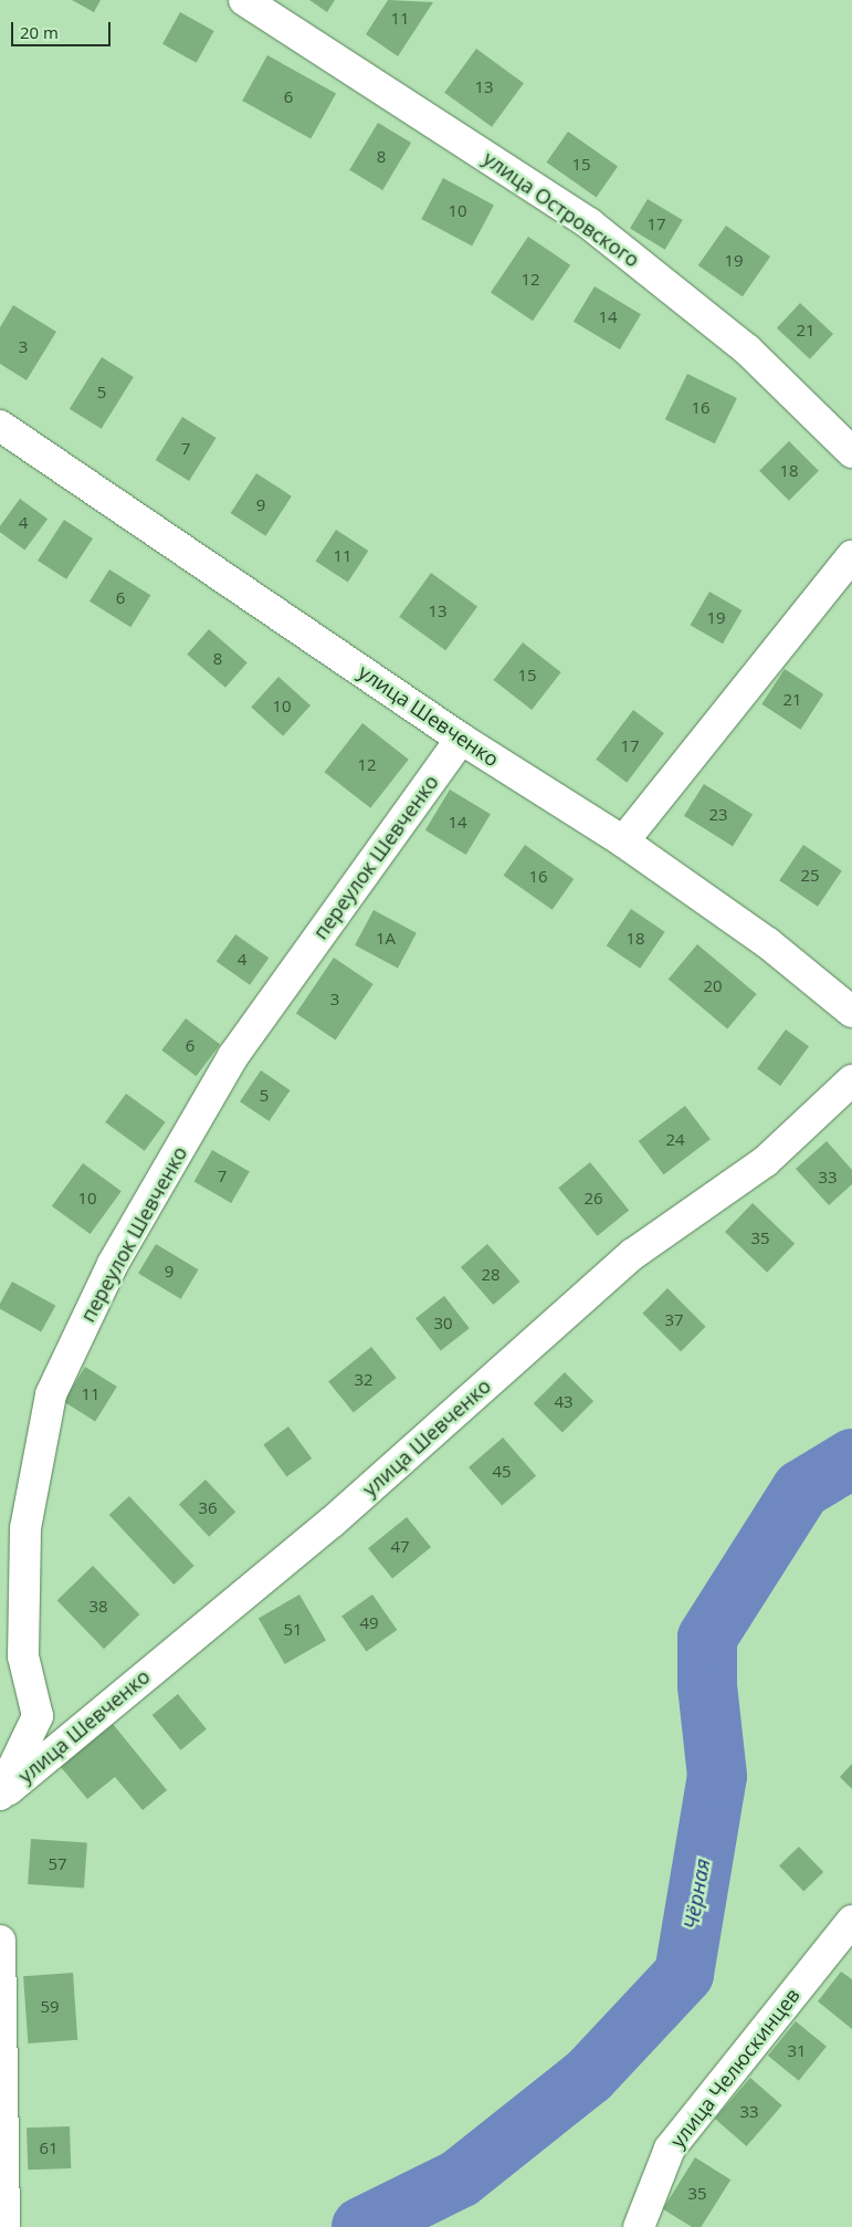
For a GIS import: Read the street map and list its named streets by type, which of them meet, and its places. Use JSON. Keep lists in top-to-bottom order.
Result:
{
  "streets": {
    "street": [
      "улица Островского",
      "улица Шевченко",
      "переулок Шевченко",
      "улица Челюскинцев"
    ]
  },
  "crossings": [
    ["улица Шевченко", "переулок Шевченко"]
  ],
  "water": ["Чёрная"],
  "house_numbers": [
    "11",
    "13",
    "6",
    "8",
    "15",
    "10",
    "17",
    "19",
    "12",
    "14",
    "21",
    "3",
    "5",
    "16",
    "7",
    "18",
    "9",
    "4",
    "11",
    "6",
    "13",
    "19",
    "8",
    "15",
    "21",
    "10",
    "17",
    "12",
    "23",
    "14",
    "25",
    "16",
    "1А",
    "18",
    "4",
    "20",
    "3",
    "6",
    "5",
    "24",
    "7",
    "33",
    "10",
    "26",
    "35",
    "9",
    "28",
    "37",
    "30",
    "32",
    "11",
    "43",
    "45",
    "36",
    "47",
    "38",
    "49",
    "51",
    "57",
    "59",
    "31",
    "33",
    "61",
    "35"
  ],
  "scale_bar": "20 m"
}
